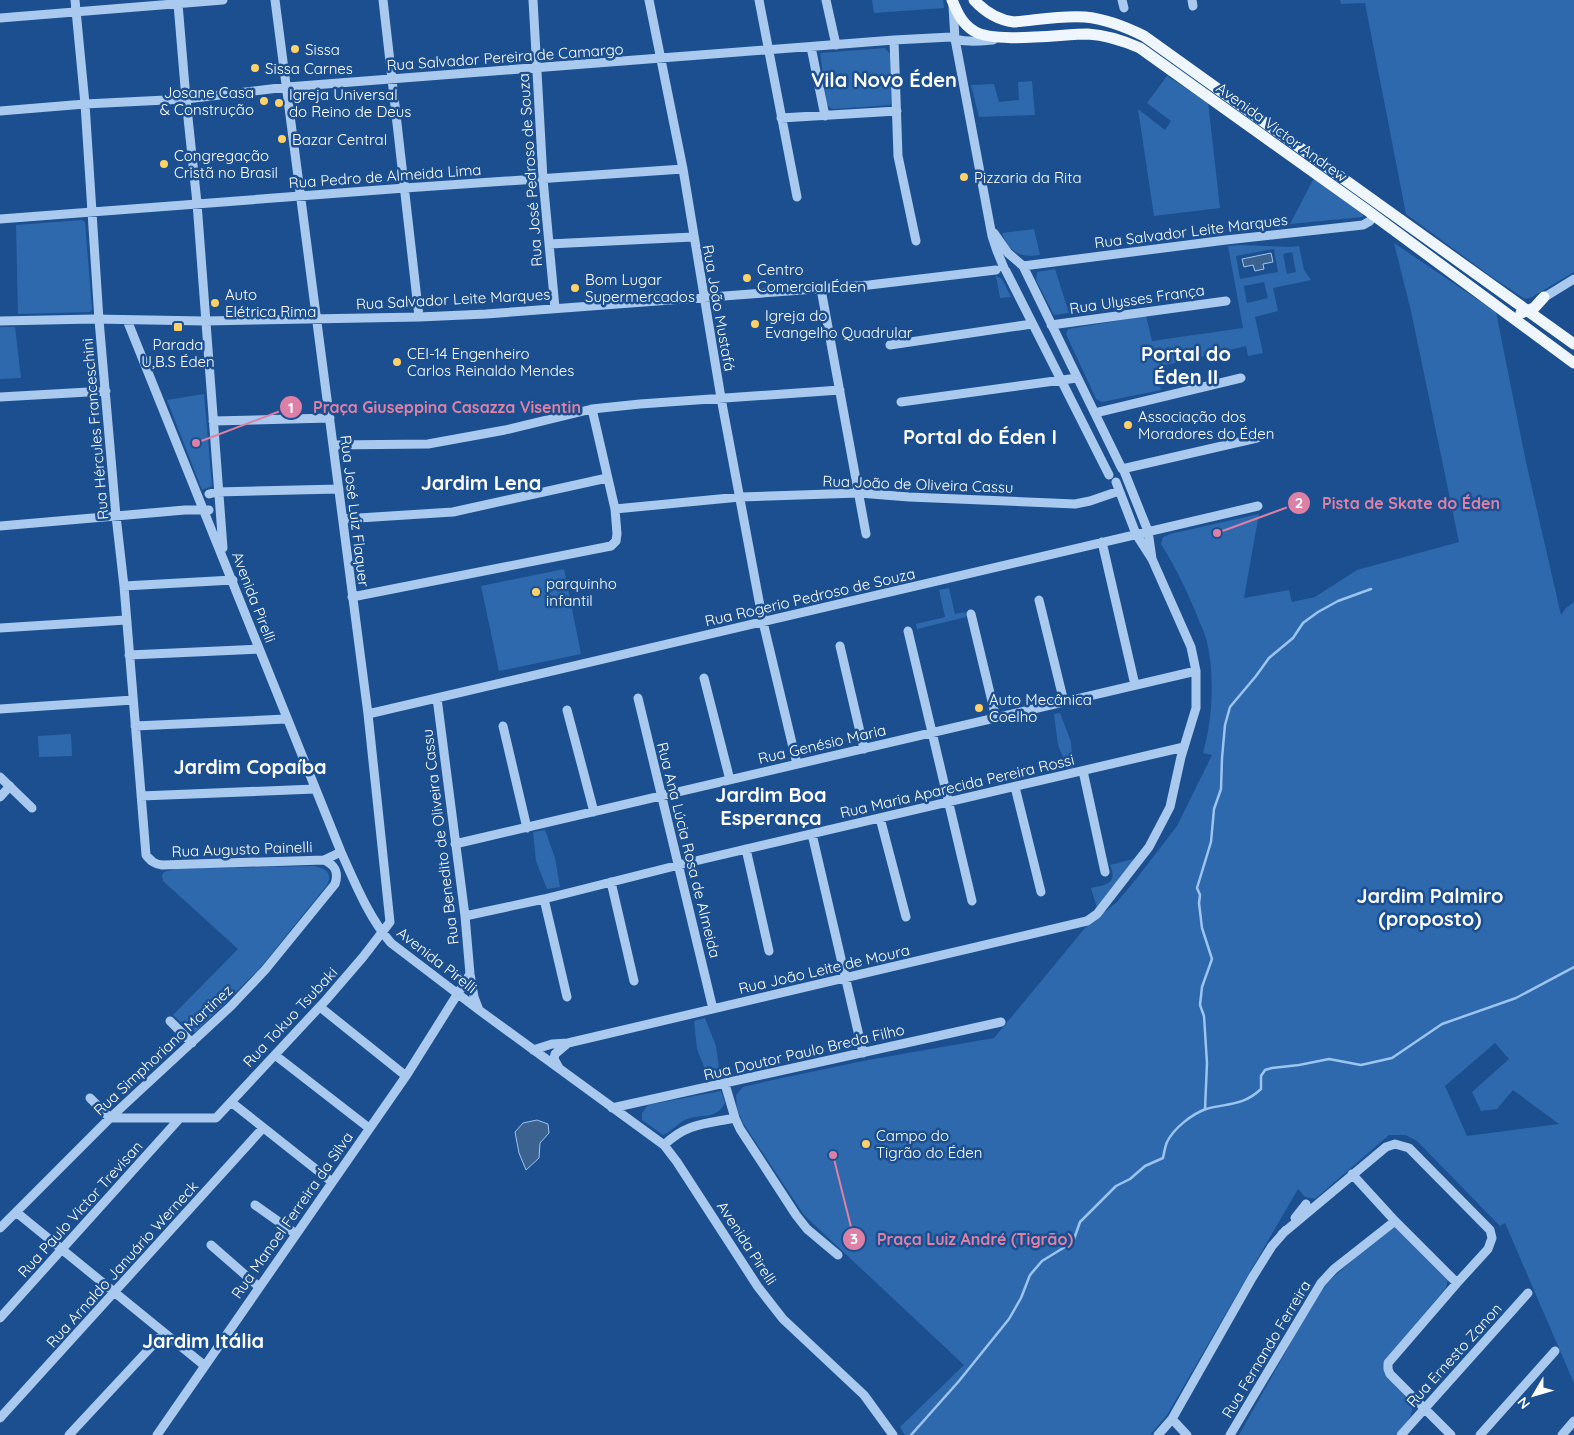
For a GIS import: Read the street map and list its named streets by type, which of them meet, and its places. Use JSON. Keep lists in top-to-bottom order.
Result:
{
  "streets": {
    "main road": ["Avenida Victor Andrew"],
    "street": [
      "Rua Salvador Pereira de Camargo",
      "Rua José Pedroso de Souza",
      "Rua Pedro de Almeida Lima",
      "Rua Salvador Leite Marques",
      "Rua Ulysses França",
      "Rua João Mustafá",
      "Rua Hércules Franceschini",
      "Rua João de Oliveira Cassu",
      "Rua José Luiz Flaquer",
      "Avenida Pirelli",
      "Rua Rogerio Pedroso de Souza",
      "Rua Genésio Maria",
      "Rua Maria Aparecida Pereira Rossi",
      "Rua Benedito de Oliveira Cassu",
      "Rua Augusto Painelli",
      "Rua Ana Lúcia Rosa de Almeida",
      "Rua João Leite de Moura",
      "Rua Tokuo Tsubaki",
      "Rua Simphoriano Martinez",
      "Rua Doutor Paulo Breda Filho",
      "Rua Paulo Victor Trevisan",
      "Rua Manoel Ferreira da Silva",
      "Rua Arnaldo Januário Werneck",
      "Rua Fernando Ferreira",
      "Rua Ernesto Zanon"
    ]
  },
  "crossings": [
    ["Rua Salvador Pereira de Camargo", "Avenida Victor Andrew"],
    ["Rua Salvador Pereira de Camargo", "Rua José Pedroso de Souza"],
    ["Rua Salvador Pereira de Camargo", "Rua João Mustafá"],
    ["Rua Salvador Pereira de Camargo", "Rua Hércules Franceschini"],
    ["Rua Salvador Pereira de Camargo", "Rua José Luiz Flaquer"],
    ["Avenida Victor Andrew", "Rua Salvador Leite Marques"],
    ["Rua José Pedroso de Souza", "Rua Pedro de Almeida Lima"],
    ["Rua José Pedroso de Souza", "Rua Salvador Leite Marques"],
    ["Rua Pedro de Almeida Lima", "Rua João Mustafá"],
    ["Rua Pedro de Almeida Lima", "Rua Hércules Franceschini"],
    ["Rua Pedro de Almeida Lima", "Rua José Luiz Flaquer"],
    ["Rua Salvador Leite Marques", "Rua João Mustafá"],
    ["Rua Salvador Leite Marques", "Rua Hércules Franceschini"],
    ["Rua Salvador Leite Marques", "Rua José Luiz Flaquer"],
    ["Rua Salvador Leite Marques", "Avenida Pirelli"],
    ["Rua João Mustafá", "Rua João de Oliveira Cassu"],
    ["Rua João Mustafá", "Rua Rogerio Pedroso de Souza"],
    ["Rua João Mustafá", "Rua Genésio Maria"],
    ["Rua Hércules Franceschini", "Rua Augusto Painelli"],
    ["Rua José Luiz Flaquer", "Avenida Pirelli"],
    ["Rua José Luiz Flaquer", "Rua Rogerio Pedroso de Souza"],
    ["Rua José Luiz Flaquer", "Rua Tokuo Tsubaki"],
    ["Avenida Pirelli", "Rua Benedito de Oliveira Cassu"],
    ["Avenida Pirelli", "Rua Augusto Painelli"],
    ["Avenida Pirelli", "Rua João Leite de Moura"],
    ["Avenida Pirelli", "Rua Tokuo Tsubaki"],
    ["Avenida Pirelli", "Rua Simphoriano Martinez"],
    ["Avenida Pirelli", "Rua Doutor Paulo Breda Filho"],
    ["Avenida Pirelli", "Rua Manoel Ferreira da Silva"],
    ["Rua Rogerio Pedroso de Souza", "Rua Benedito de Oliveira Cassu"],
    ["Rua Genésio Maria", "Rua Benedito de Oliveira Cassu"],
    ["Rua Genésio Maria", "Rua Ana Lúcia Rosa de Almeida"],
    ["Rua Maria Aparecida Pereira Rossi", "Rua Benedito de Oliveira Cassu"],
    ["Rua Maria Aparecida Pereira Rossi", "Rua Ana Lúcia Rosa de Almeida"],
    ["Rua Ana Lúcia Rosa de Almeida", "Rua João Leite de Moura"],
    ["Rua Tokuo Tsubaki", "Rua Paulo Victor Trevisan"]
  ],
  "districts": [
    "Vila Novo Éden",
    "Portal do Éden II",
    "Portal do Éden I",
    "Jardim Lena",
    "Jardim Copaíba",
    "Jardim Boa Esperança",
    "Jardim Palmiro (proposto)",
    "Jardim Itália"
  ],
  "places": {
    "other": [
      "Sissa",
      "Sissa Carnes",
      "Josane Casa & Construção",
      "Igreja Universal do Reino de Deus",
      "Bazar Central",
      "Congregação Cristã no Brasil",
      "Pizzaria da Rita",
      "Centro Comercial Éden",
      "Bom Lugar Supermercados",
      "Auto Elétrica Rima",
      "Igreja do Evangelho Quadrular",
      "CEI-14 Engenheiro Carlos Reinaldo Mendes",
      "Associação dos Moradores do Éden",
      "Praça Giuseppina Casazza Visentin",
      "Pista de Skate do Éden",
      "parquinho infantil",
      "Auto Mecânica Coelho",
      "Campo do Tigrão do Éden",
      "Praça Luiz André (Tigrão)"
    ],
    "transit": ["Parada U,B.S Éden"]
  },
  "north": "bottom left"
}
